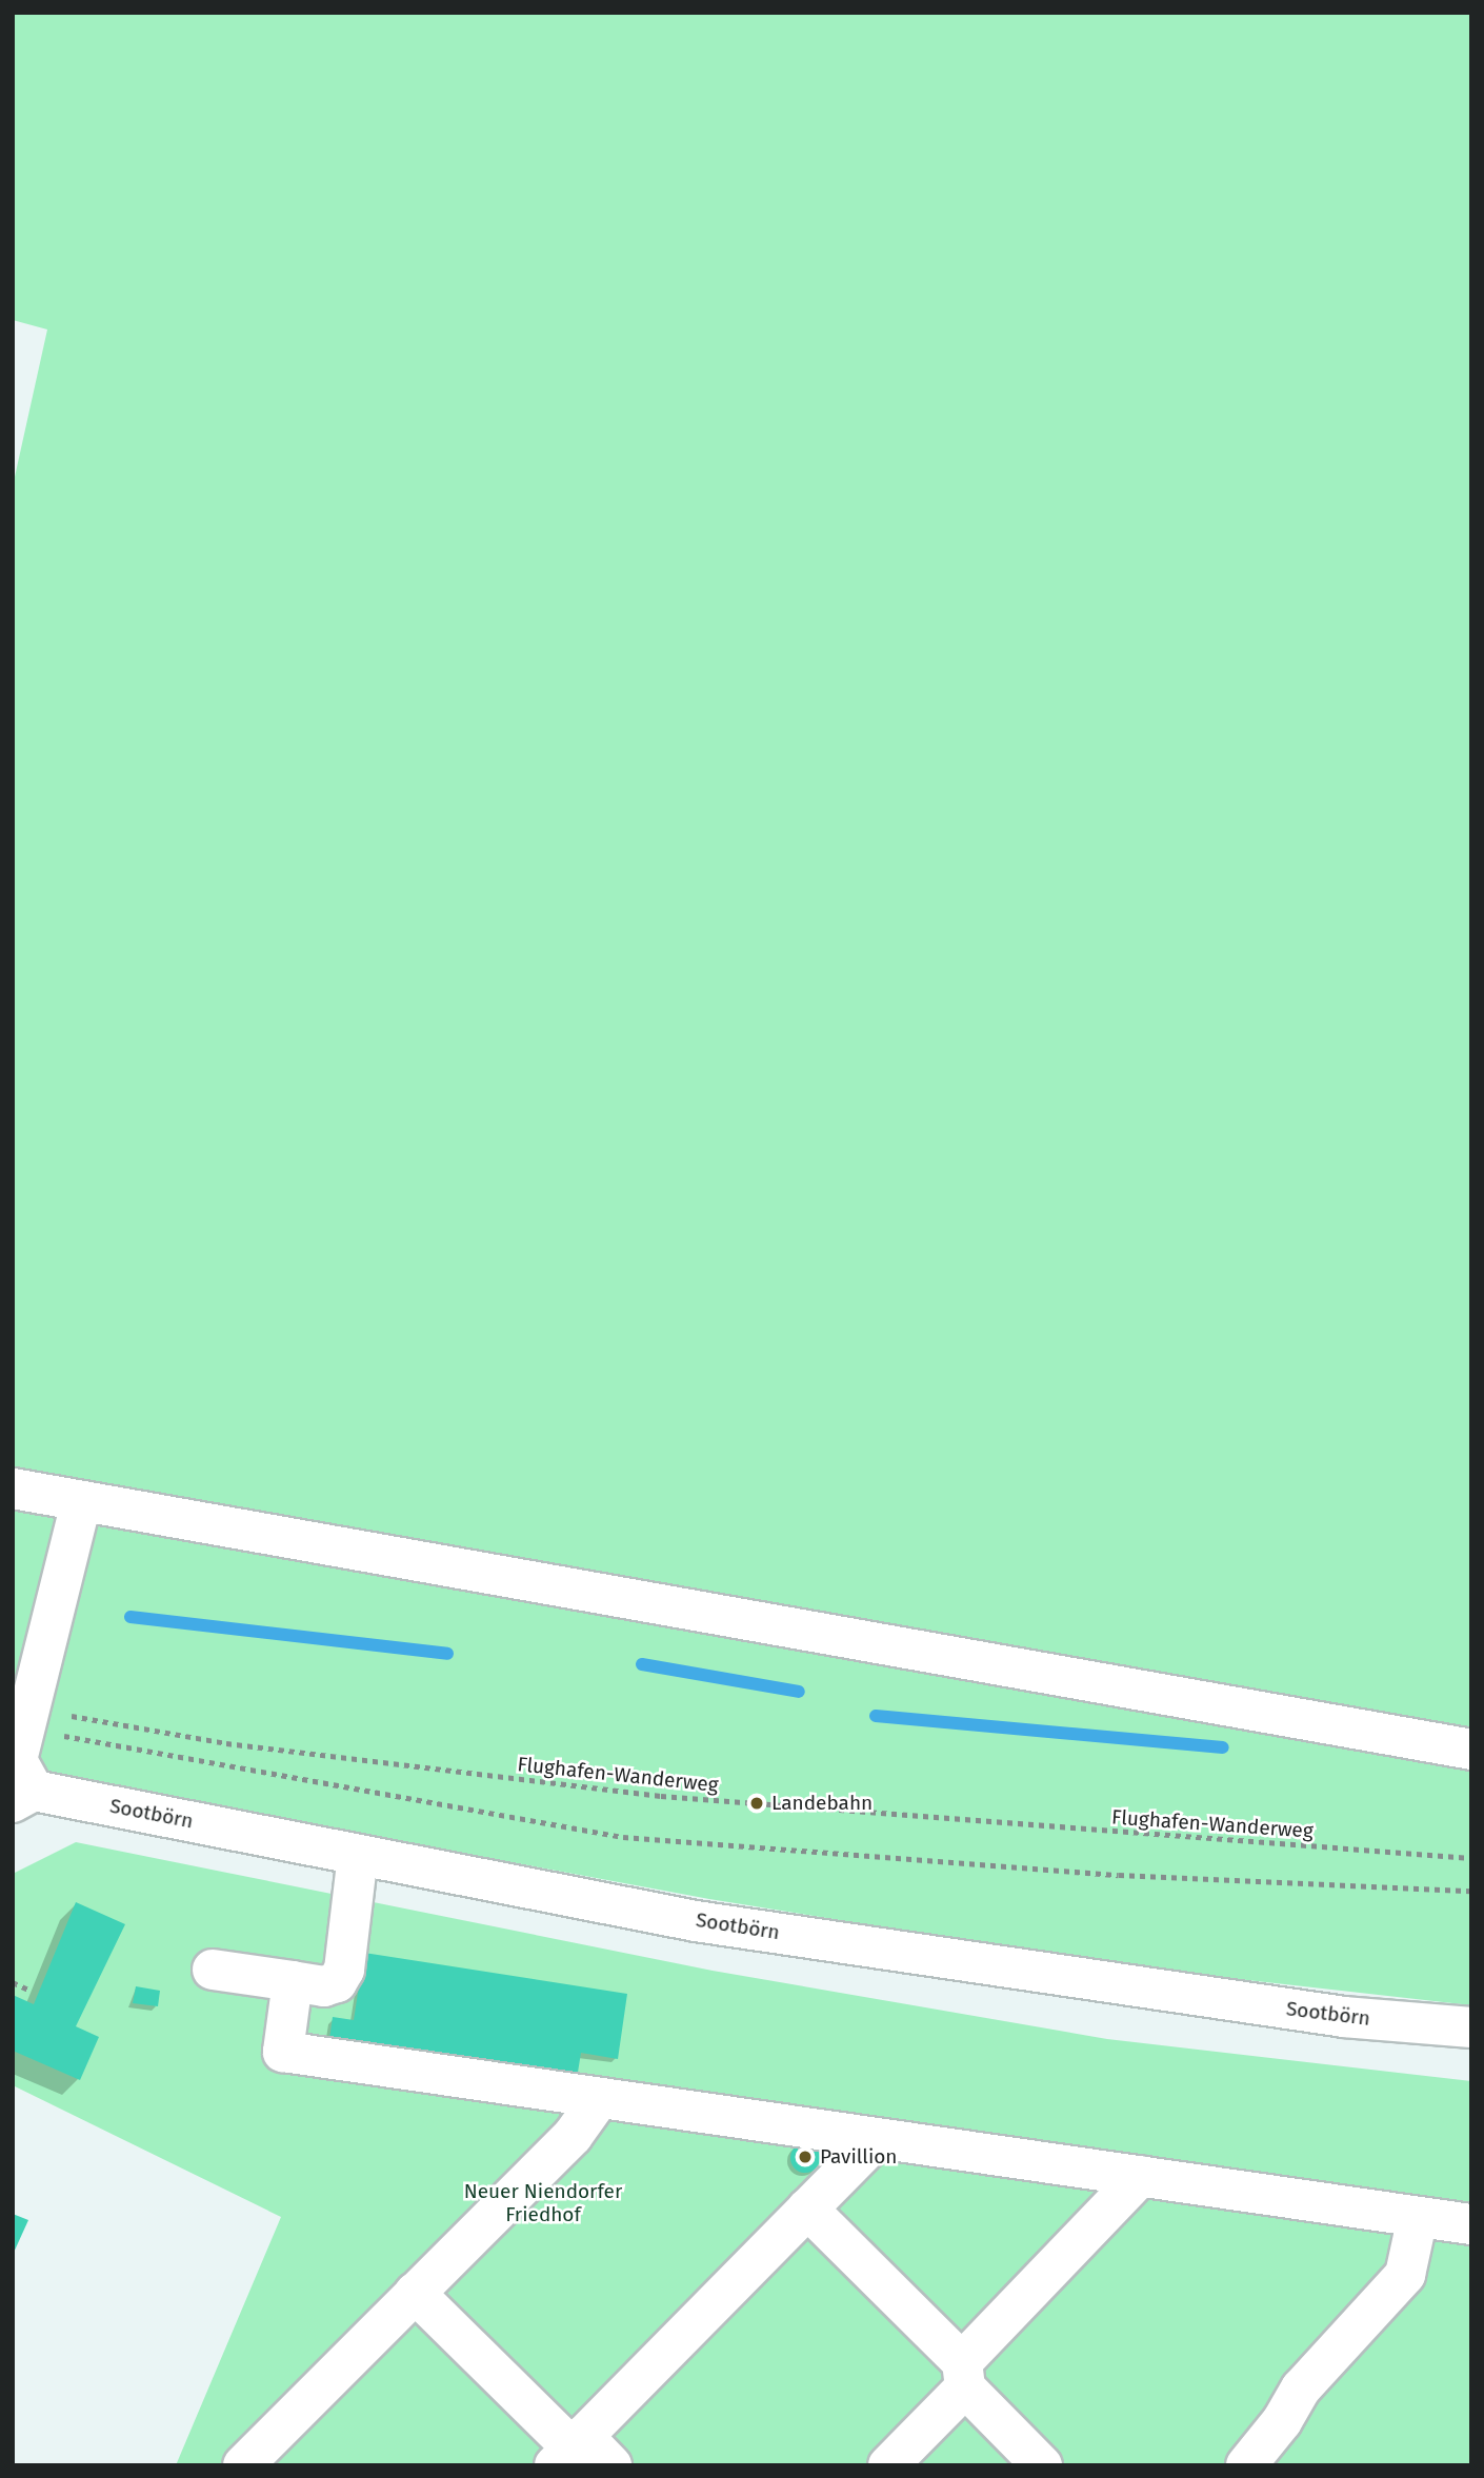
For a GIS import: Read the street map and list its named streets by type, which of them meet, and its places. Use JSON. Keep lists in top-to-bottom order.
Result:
{
  "streets": {
    "street": ["Sootbörn"],
    "path": ["Flughafen-Wanderweg"]
  },
  "parks": ["Neuer Niendorfer Friedhof"],
  "places": ["Landebahn", "Pavillion"]
}
